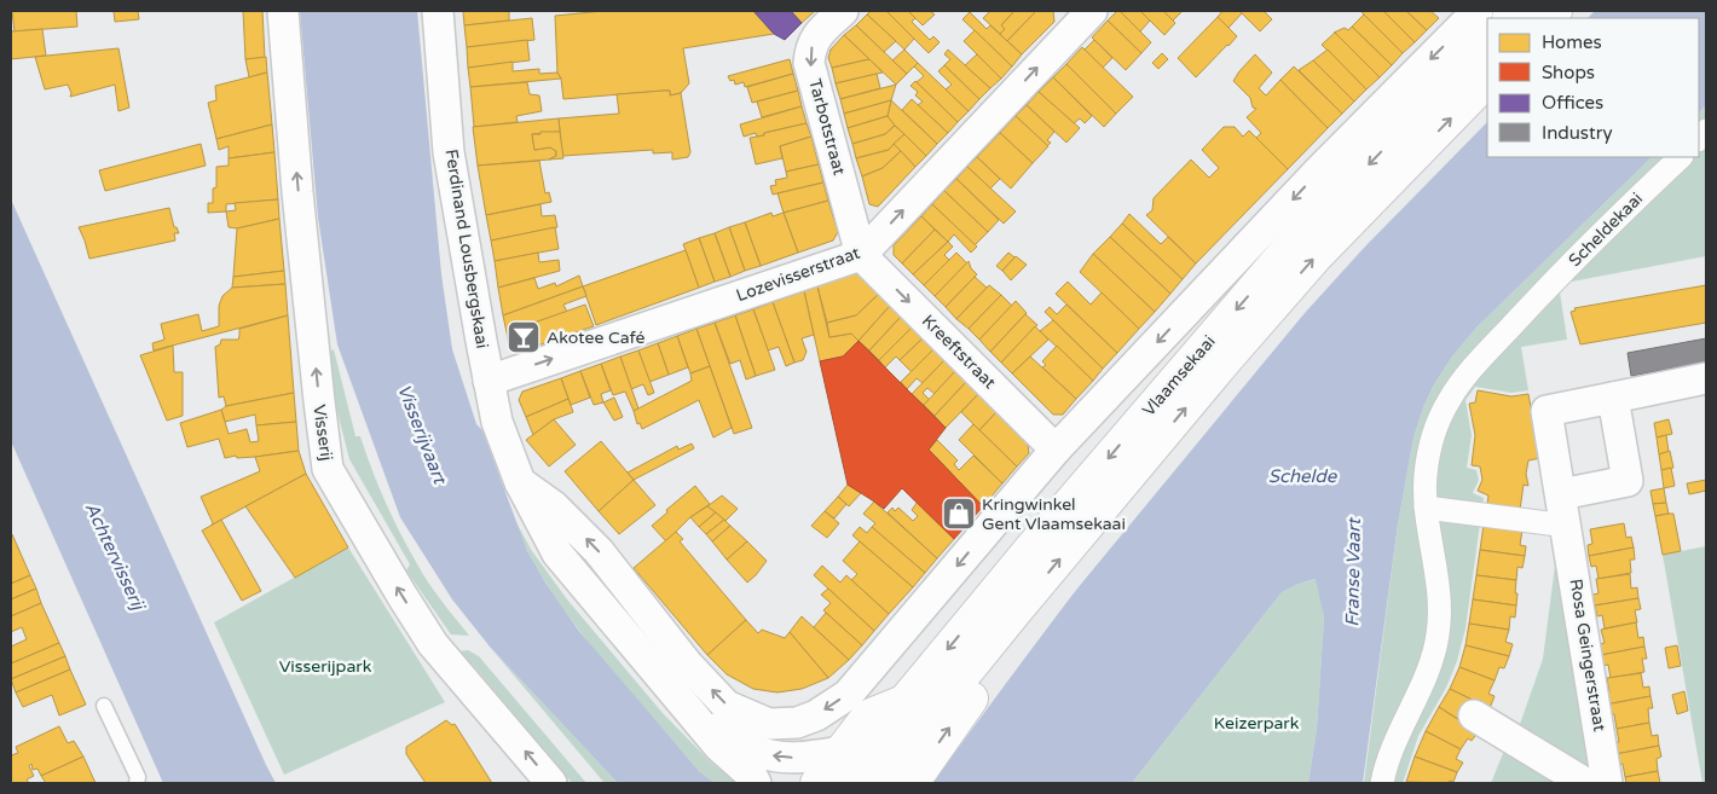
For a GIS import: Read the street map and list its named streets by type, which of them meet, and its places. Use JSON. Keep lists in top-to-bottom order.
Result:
{
  "streets": {
    "main road": ["Vlaamsekaai"],
    "street": [
      "Tarbotstraat",
      "Scheldekaai",
      "Ferdinand Lousbergskaai",
      "Lozevisserstraat",
      "Kreeftstraat",
      "Visserij",
      "Rosa Geingerstraat"
    ]
  },
  "crossings": [
    ["Tarbotstraat", "Lozevisserstraat"],
    ["Tarbotstraat", "Kreeftstraat"],
    ["Ferdinand Lousbergskaai", "Lozevisserstraat"],
    ["Lozevisserstraat", "Kreeftstraat"]
  ],
  "one_way": [
    "Tarbotstraat",
    "Lozevisserstraat",
    "Kreeftstraat",
    "Visserij"
  ],
  "water": [
    "Visserijvaart",
    "Schelde",
    "Achtervisserij",
    "Franse Vaart"
  ],
  "parks": ["Visserijpark", "Keizerpark"],
  "places": {
    "bar": ["Akotee Café"],
    "shop": ["Kringwinkel Gent Vlaamsekaai"]
  },
  "legend": [
    "Homes",
    "Shops",
    "Offices",
    "Industry"
  ]
}
